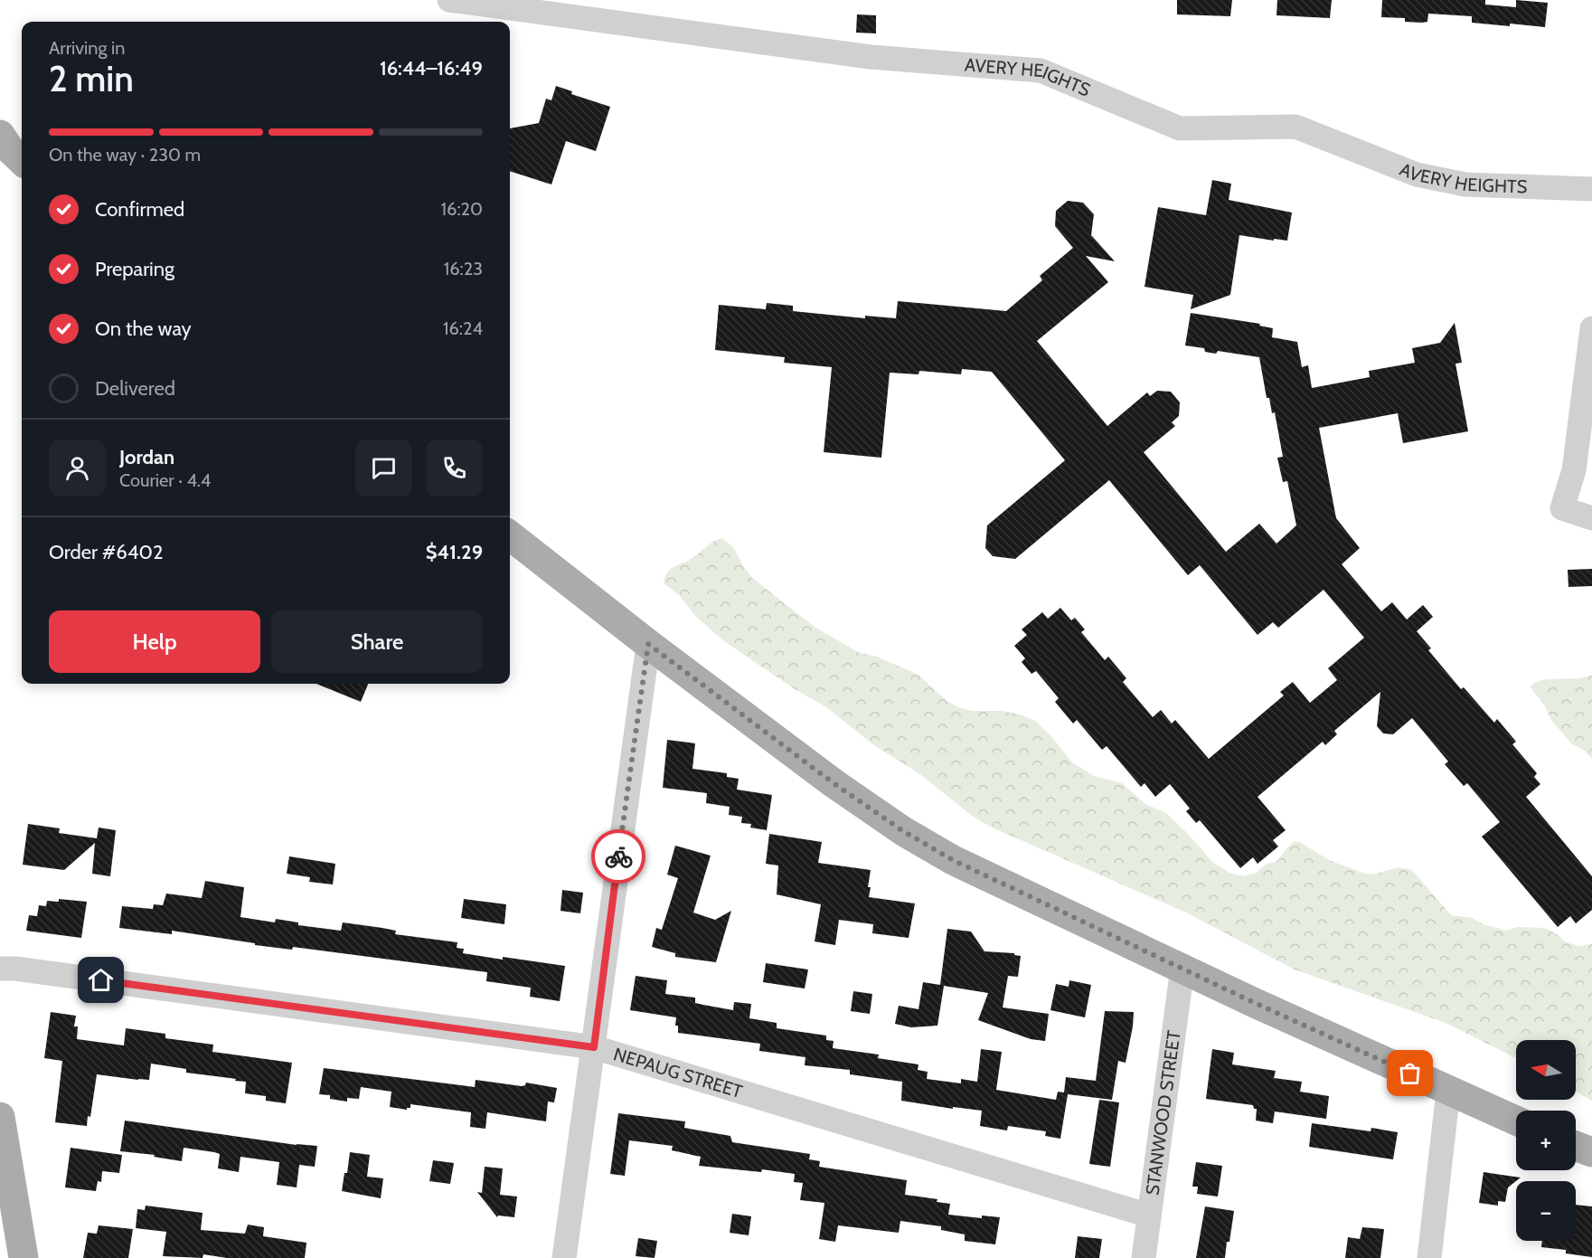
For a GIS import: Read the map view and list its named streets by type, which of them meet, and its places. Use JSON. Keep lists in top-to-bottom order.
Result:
{
  "streets": {
    "street": ["AVERY HEIGHTS", "NEPAUG STREET", "STANWOOD STREET"]
  },
  "crossings": [
    ["NEPAUG STREET", "STANWOOD STREET"]
  ],
  "north": "left",
  "page": {
    "heading": ["2 min", "Arriving in", "16:44–16:49"],
    "panel": [
      "Jordan",
      "Courier · 4.4",
      "Order #6402",
      "$41.29"
    ],
    "bar": "On the way · 230 m",
    "list": [
      ["Confirmed", "16:20"],
      ["Preparing", "16:23"],
      ["On the way", "16:24"],
      "Delivered"
    ],
    "buttons": ["Help", "Share"],
    "map_buttons": ["+", "−"]
  }
}
